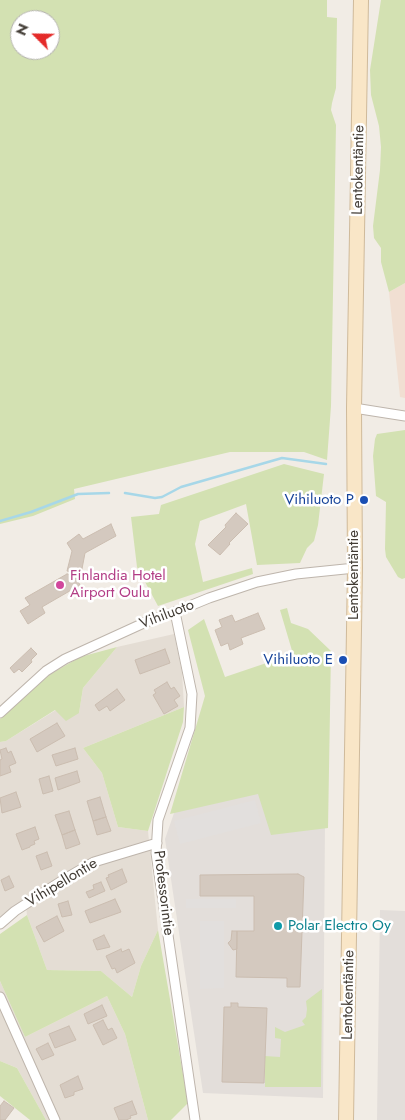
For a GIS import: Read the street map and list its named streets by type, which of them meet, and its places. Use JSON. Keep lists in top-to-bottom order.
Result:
{
  "streets": {
    "main road": ["Lentokentäntie"],
    "street": ["Vihiluoto", "Vihipellontie", "Professorintie"]
  },
  "crossings": [
    ["Lentokentäntie", "Vihiluoto"],
    ["Vihiluoto", "Professorintie"],
    ["Vihipellontie", "Professorintie"]
  ],
  "places": [
    "Vihiluoto P",
    "Finlandia Hotel Airport Oulu",
    "Vihiluoto E",
    "Polar Electro Oy"
  ],
  "north": "top left"
}
